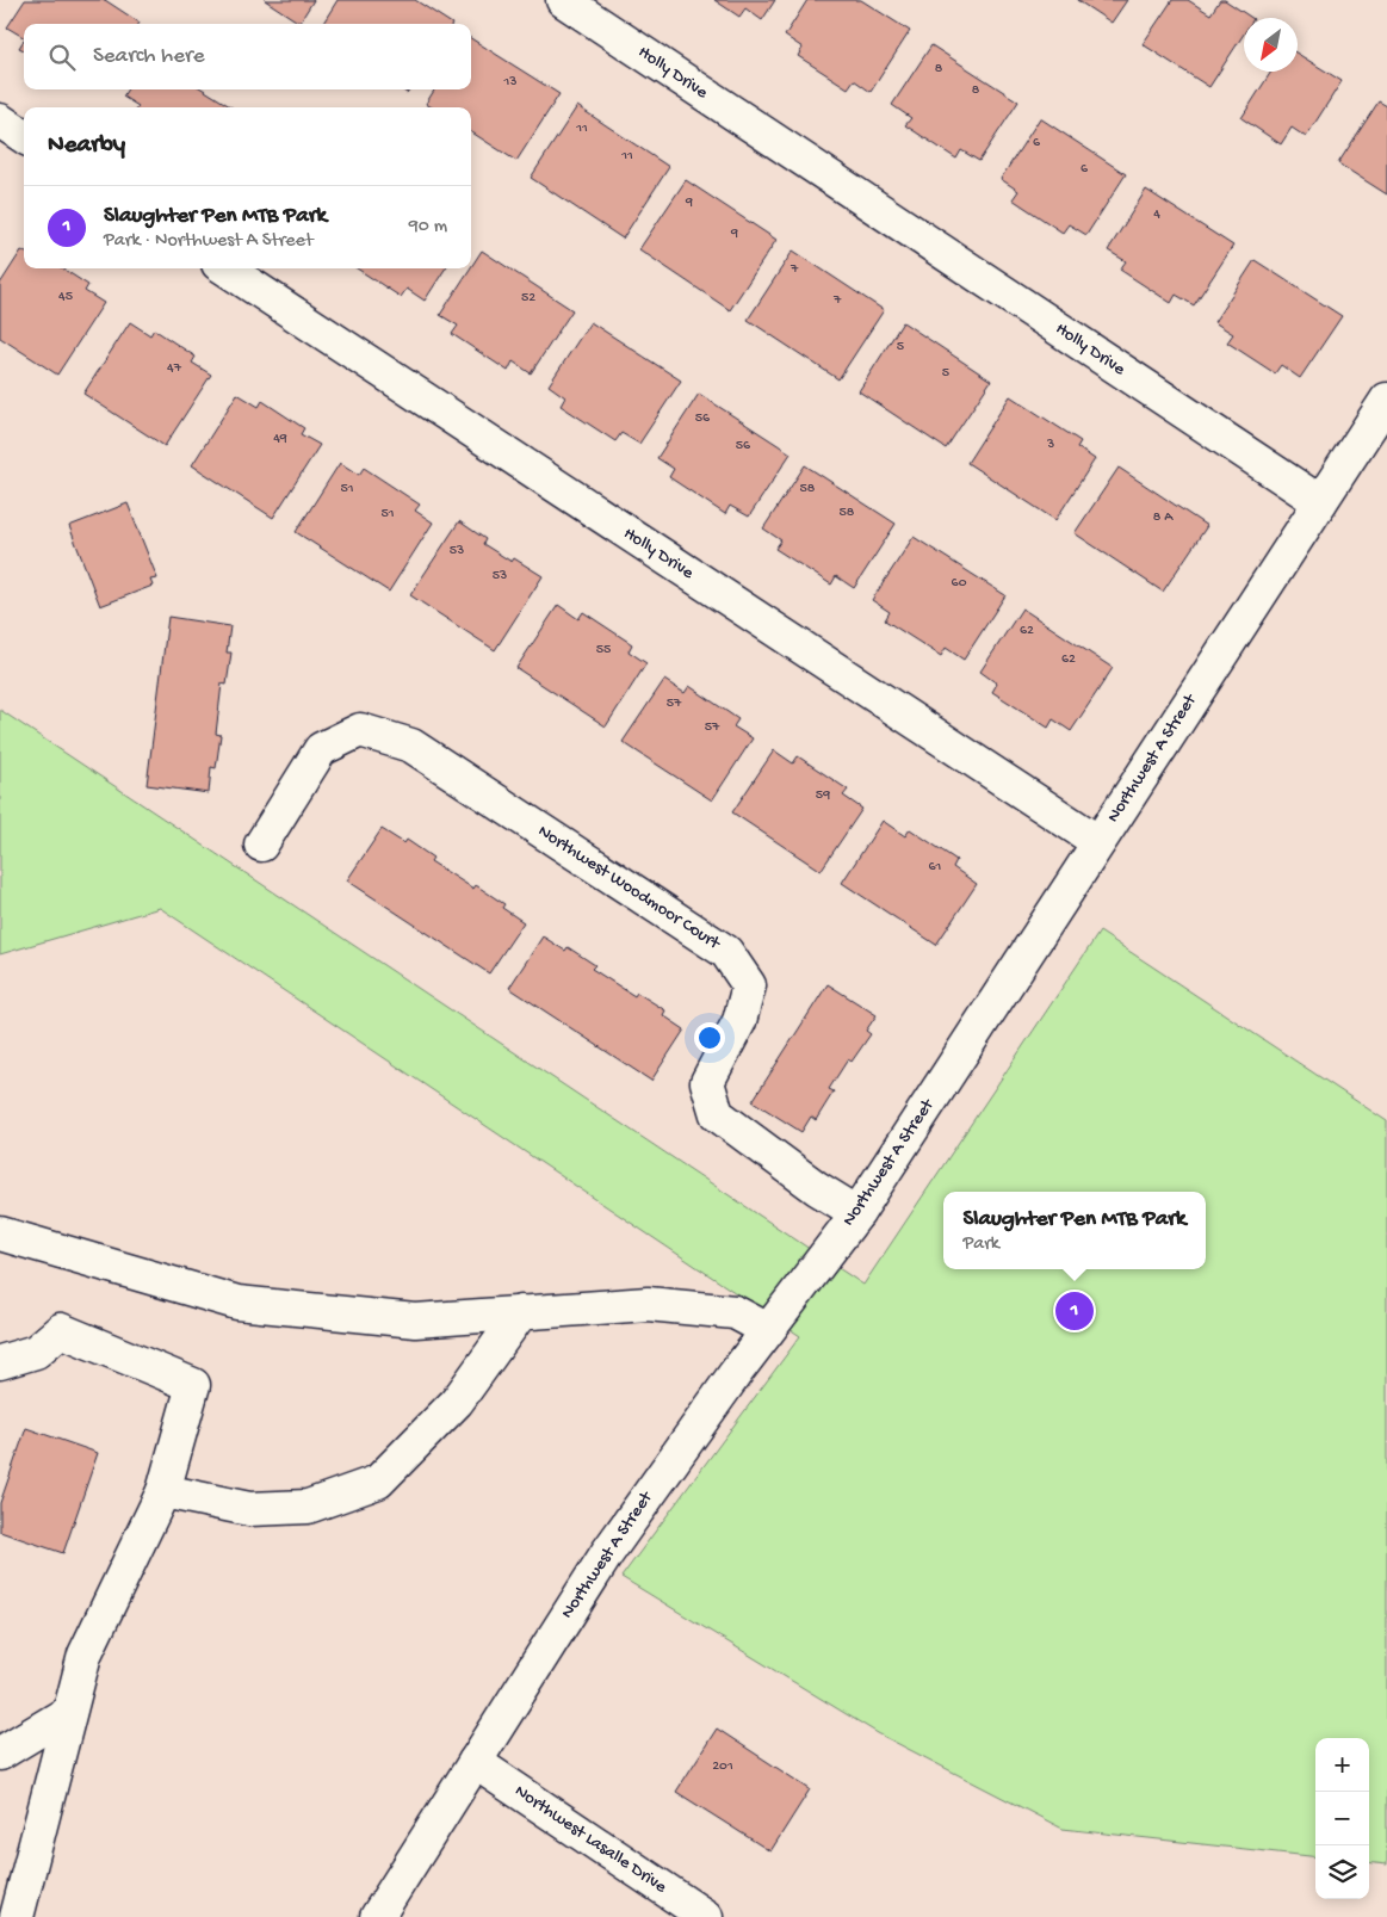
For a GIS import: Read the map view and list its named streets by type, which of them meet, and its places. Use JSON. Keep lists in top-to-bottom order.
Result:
{
  "streets": {
    "street": [
      "Holly Drive",
      "Northwest A Street",
      "Northwest Woodmoor Court",
      "Northwest Lasalle Drive"
    ]
  },
  "crossings": [
    ["Holly Drive", "Northwest A Street"],
    ["Northwest A Street", "Northwest Woodmoor Court"],
    ["Northwest A Street", "Northwest Lasalle Drive"]
  ],
  "house_numbers": [
    "8",
    "13",
    "8",
    "11",
    "6",
    "11",
    "6",
    "9",
    "4",
    "9",
    "7",
    "45",
    "52",
    "7",
    "5",
    "47",
    "5",
    "56",
    "49",
    "3",
    "56",
    "51",
    "58",
    "58",
    "51",
    "8 A",
    "53",
    "53",
    "60",
    "62",
    "55",
    "62",
    "57",
    "57",
    "59",
    "61",
    "201"
  ],
  "north": "bottom left",
  "page": {
    "search": "Search here",
    "heading": "Nearby",
    "list": [
      {
        "mark": "1",
        "name": "Slaughter Pen MTB Park",
        "note": "Park · Northwest A Street",
        "value": "90 m"
      }
    ],
    "popup": ["Slaughter Pen MTB Park", "Park"],
    "pins": "1",
    "map_buttons": ["+", "−"]
  }
}
